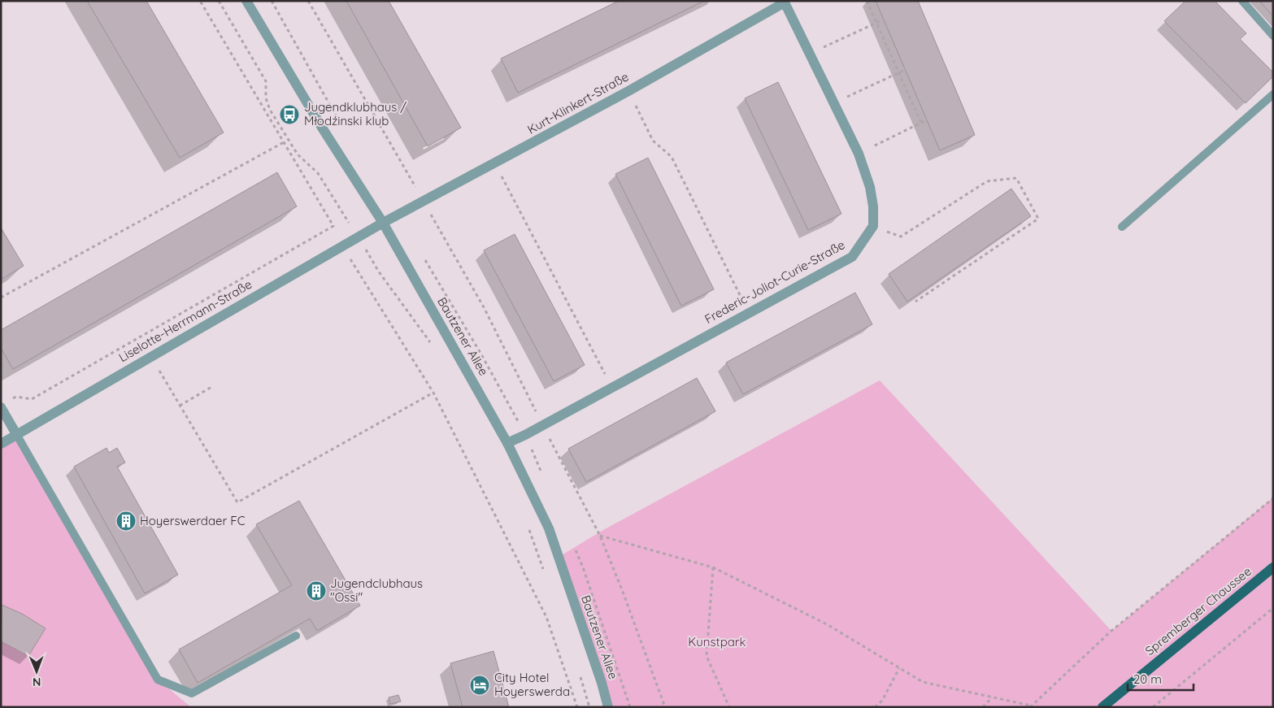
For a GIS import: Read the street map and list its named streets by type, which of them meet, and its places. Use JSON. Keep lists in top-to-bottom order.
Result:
{
  "streets": {
    "main road": ["Spremberger Chaussee"],
    "street": [
      "Kurt-Klinkert-Straße",
      "Frederic-Joliot-Curie-Straße",
      "Liselotte-Herrmann-Straße",
      "Bautzener Allee"
    ]
  },
  "crossings": [
    ["Kurt-Klinkert-Straße", "Liselotte-Herrmann-Straße"],
    ["Kurt-Klinkert-Straße", "Bautzener Allee"],
    ["Frederic-Joliot-Curie-Straße", "Bautzener Allee"],
    ["Liselotte-Herrmann-Straße", "Bautzener Allee"]
  ],
  "parks": ["Kunstpark"],
  "places": {
    "bus stop": ["Jugendklubhaus / Młodźinski klub"],
    "building": ["Hoyerswerdaer FC", "Jugendclubhaus \"Ossi\""],
    "hotel": ["City Hotel Hoyerswerda"]
  },
  "scale_bar": "20 m",
  "north": "bottom"
}
